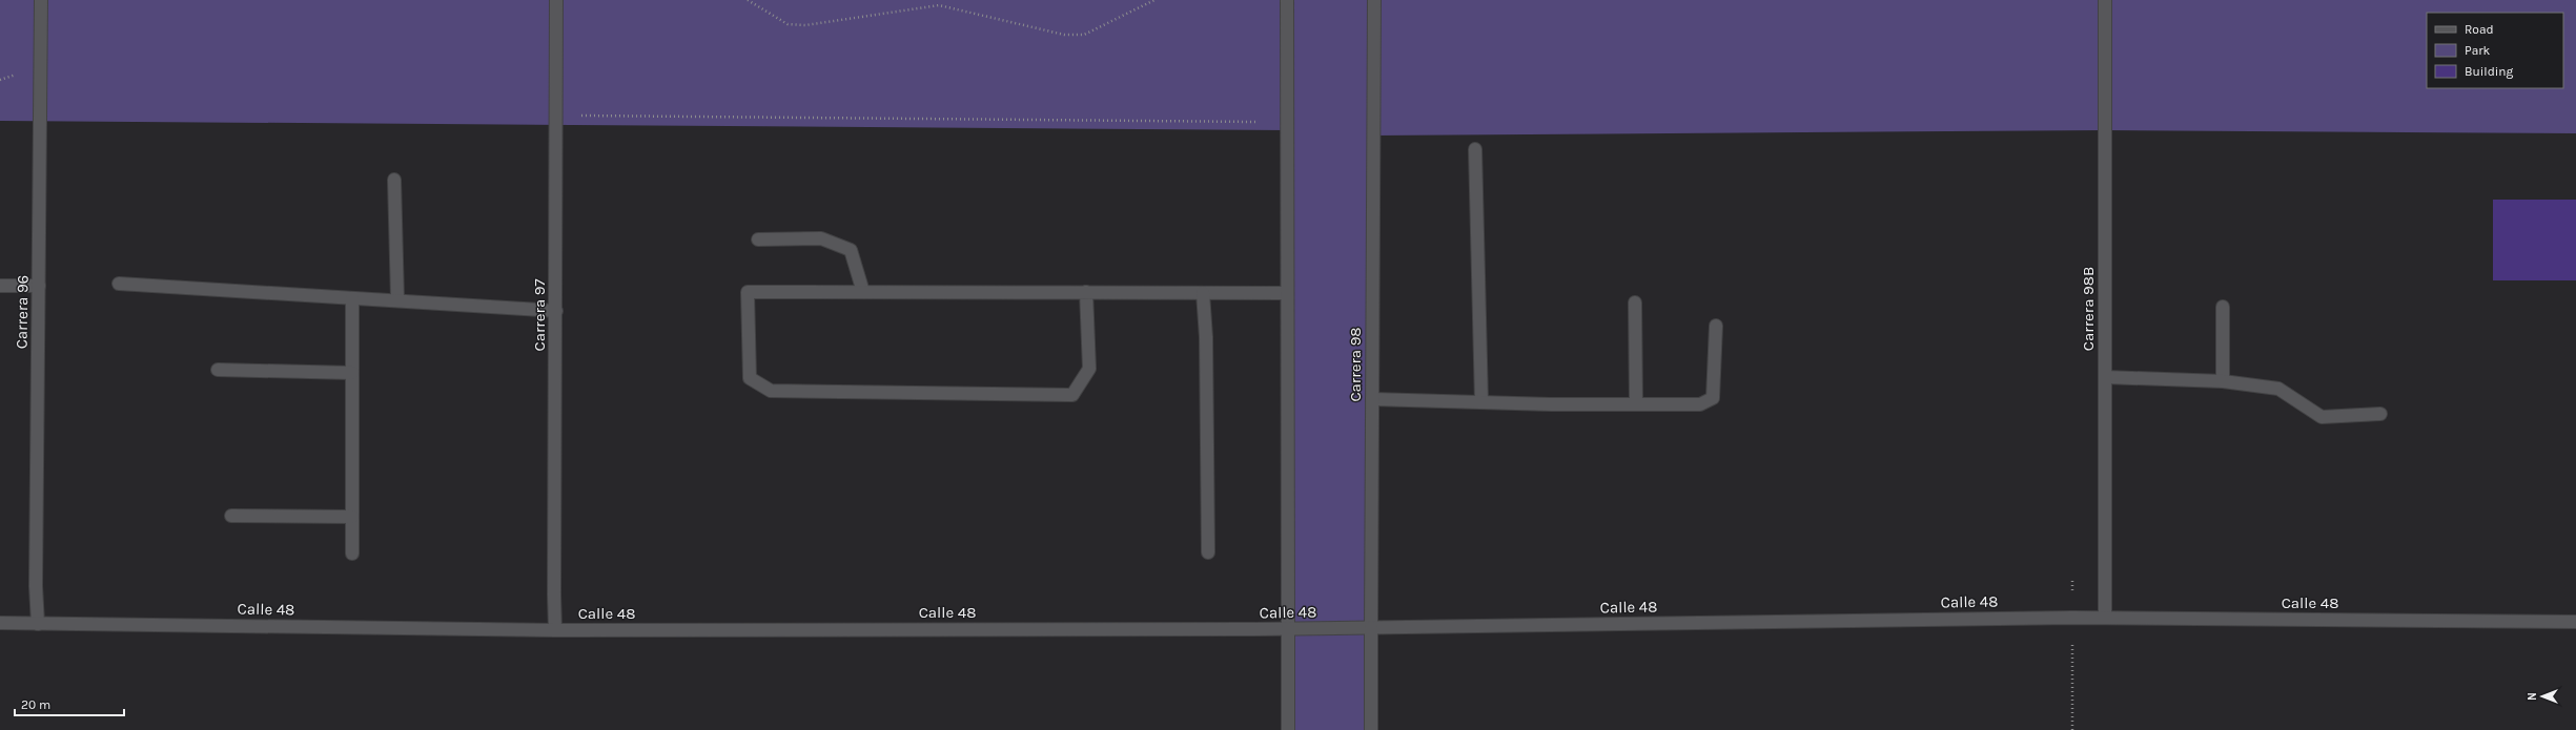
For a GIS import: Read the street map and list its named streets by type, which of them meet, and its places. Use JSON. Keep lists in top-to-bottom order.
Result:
{
  "streets": {
    "street": [
      "Carrera 98B",
      "Carrera 96",
      "Carrera 97",
      "Carrera 98",
      "Calle 48"
    ]
  },
  "crossings": [
    ["Carrera 98B", "Calle 48"],
    ["Carrera 96", "Calle 48"],
    ["Carrera 97", "Calle 48"],
    ["Carrera 98", "Calle 48"]
  ],
  "legend": ["Road", "Park", "Building"],
  "scale_bar": "20 m",
  "north": "left"
}
